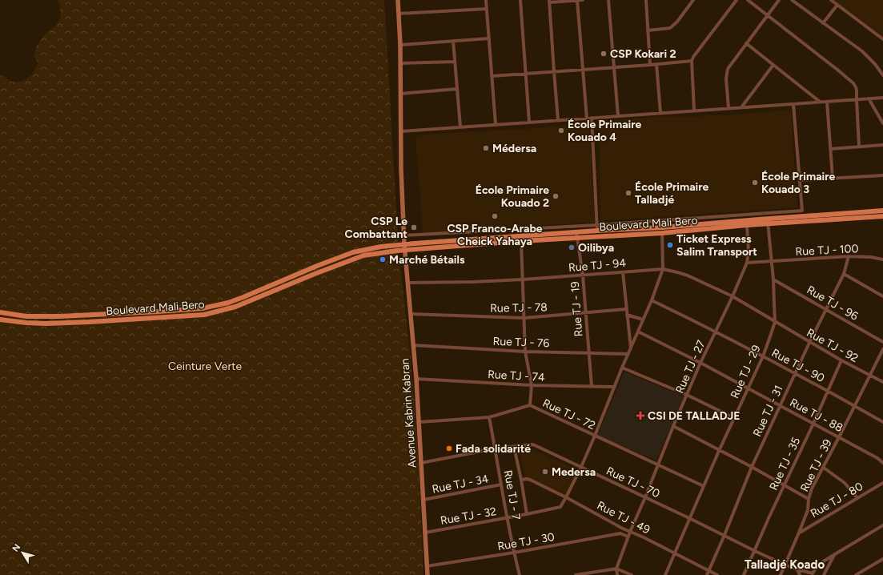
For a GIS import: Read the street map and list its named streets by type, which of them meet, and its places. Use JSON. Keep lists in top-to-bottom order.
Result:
{
  "streets": {
    "main road": ["Boulevard Mali Bero"],
    "street": [
      "Rue TJ - 100",
      "Rue TJ - 94",
      "Rue TJ - 96",
      "Rue TJ - 78",
      "Rue TJ - 19",
      "Rue TJ - 76",
      "Rue TJ - 92",
      "Rue TJ - 90",
      "Rue TJ - 27",
      "Rue TJ - 29",
      "Rue TJ - 74",
      "Rue TJ - 31",
      "Avenue Kabrin Kabran",
      "Rue TJ - 72",
      "Rue TJ - 88",
      "Rue TJ - 35",
      "Rue TJ - 39",
      "Rue TJ - 70",
      "Rue TJ - 34",
      "Rue TJ - 7",
      "Rue TJ - 80",
      "Rue TJ - 32",
      "Rue TJ - 49",
      "Rue TJ - 30"
    ]
  },
  "crossings": [
    ["Boulevard Mali Bero", "Rue TJ - 19"],
    ["Boulevard Mali Bero", "Rue TJ - 27"],
    ["Boulevard Mali Bero", "Rue TJ - 29"],
    ["Boulevard Mali Bero", "Avenue Kabrin Kabran"],
    ["Rue TJ - 100", "Rue TJ - 29"],
    ["Rue TJ - 100", "Rue TJ - 31"],
    ["Rue TJ - 94", "Rue TJ - 19"],
    ["Rue TJ - 94", "Rue TJ - 92"],
    ["Rue TJ - 94", "Rue TJ - 27"],
    ["Rue TJ - 94", "Rue TJ - 29"],
    ["Rue TJ - 94", "Avenue Kabrin Kabran"],
    ["Rue TJ - 94", "Rue TJ - 32"],
    ["Rue TJ - 96", "Rue TJ - 29"],
    ["Rue TJ - 96", "Rue TJ - 31"],
    ["Rue TJ - 78", "Rue TJ - 19"],
    ["Rue TJ - 78", "Avenue Kabrin Kabran"],
    ["Rue TJ - 19", "Rue TJ - 76"],
    ["Rue TJ - 19", "Rue TJ - 74"],
    ["Rue TJ - 76", "Avenue Kabrin Kabran"],
    ["Rue TJ - 76", "Rue TJ - 32"],
    ["Rue TJ - 92", "Rue TJ - 29"],
    ["Rue TJ - 92", "Rue TJ - 31"],
    ["Rue TJ - 92", "Rue TJ - 35"],
    ["Rue TJ - 92", "Rue TJ - 39"],
    ["Rue TJ - 90", "Rue TJ - 27"],
    ["Rue TJ - 90", "Rue TJ - 29"],
    ["Rue TJ - 90", "Rue TJ - 31"],
    ["Rue TJ - 90", "Rue TJ - 35"],
    ["Rue TJ - 90", "Rue TJ - 39"],
    ["Rue TJ - 90", "Rue TJ - 32"],
    ["Rue TJ - 27", "Rue TJ - 72"],
    ["Rue TJ - 27", "Rue TJ - 88"],
    ["Rue TJ - 27", "Rue TJ - 70"],
    ["Rue TJ - 27", "Rue TJ - 49"],
    ["Rue TJ - 27", "Rue TJ - 30"],
    ["Rue TJ - 29", "Rue TJ - 72"],
    ["Rue TJ - 29", "Rue TJ - 88"],
    ["Rue TJ - 29", "Rue TJ - 70"],
    ["Rue TJ - 29", "Rue TJ - 49"],
    ["Rue TJ - 74", "Avenue Kabrin Kabran"],
    ["Rue TJ - 74", "Rue TJ - 32"],
    ["Rue TJ - 31", "Rue TJ - 88"],
    ["Rue TJ - 31", "Rue TJ - 70"],
    ["Rue TJ - 31", "Rue TJ - 49"],
    ["Avenue Kabrin Kabran", "Rue TJ - 72"],
    ["Avenue Kabrin Kabran", "Rue TJ - 70"],
    ["Avenue Kabrin Kabran", "Rue TJ - 34"],
    ["Avenue Kabrin Kabran", "Rue TJ - 32"],
    ["Avenue Kabrin Kabran", "Rue TJ - 30"],
    ["Rue TJ - 72", "Rue TJ - 7"],
    ["Rue TJ - 72", "Rue TJ - 32"],
    ["Rue TJ - 88", "Rue TJ - 35"],
    ["Rue TJ - 88", "Rue TJ - 39"],
    ["Rue TJ - 88", "Rue TJ - 32"],
    ["Rue TJ - 35", "Rue TJ - 70"],
    ["Rue TJ - 39", "Rue TJ - 70"],
    ["Rue TJ - 39", "Rue TJ - 80"],
    ["Rue TJ - 70", "Rue TJ - 7"],
    ["Rue TJ - 70", "Rue TJ - 32"],
    ["Rue TJ - 34", "Rue TJ - 7"],
    ["Rue TJ - 7", "Rue TJ - 32"],
    ["Rue TJ - 7", "Rue TJ - 30"],
    ["Rue TJ - 32", "Rue TJ - 49"]
  ],
  "districts": ["Talladjé Koado"],
  "parks": ["Ceinture Verte"],
  "places": {
    "other": [
      "CSP Kokari 2",
      "École Primaire Kouado 4",
      "Médersa",
      "École Primaire Kouado 3",
      "École Primaire Talladjé",
      "École Primaire Kouado 2",
      "CSP Franco-Arabe Cheick Yahaya",
      "CSP Le Combattant",
      "Ticket Express Salim Transport",
      "Oilibya",
      "Marché Bétails",
      "Fada solidarité",
      "Medersa"
    ],
    "health": ["CSI DE TALLADJE"]
  },
  "north": "top left"
}
